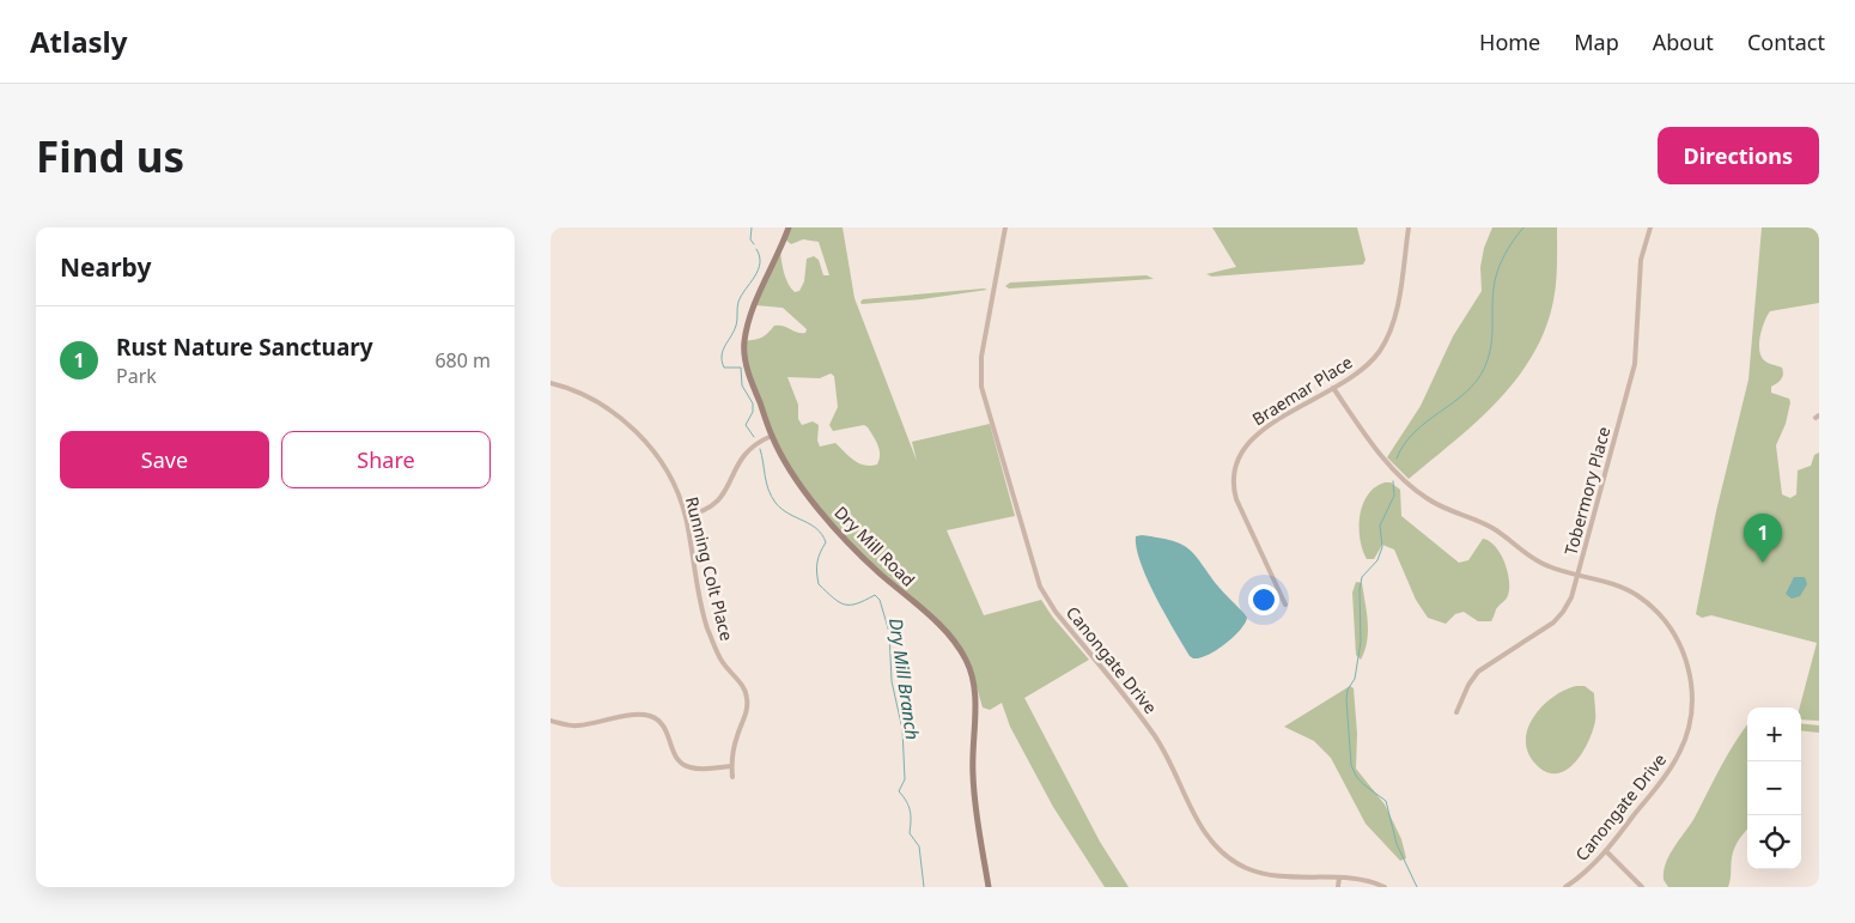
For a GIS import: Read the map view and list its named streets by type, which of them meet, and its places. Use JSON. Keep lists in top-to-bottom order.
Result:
{
  "streets": {
    "street": [
      "Braemar Place",
      "Tobermory Place",
      "Dry Mill Road",
      "Running Colt Place",
      "Canongate Drive"
    ]
  },
  "crossings": [
    ["Braemar Place", "Canongate Drive"],
    ["Tobermory Place", "Canongate Drive"]
  ],
  "water": ["Dry Mill Branch"],
  "page": {
    "header": "Atlasly",
    "nav": [
      "Home",
      "Map",
      "About",
      "Contact"
    ],
    "buttons": [
      "Directions",
      ["Save", "Share"]
    ],
    "title": "Find us",
    "heading": "Nearby",
    "list": [
      {
        "mark": "1",
        "name": "Rust Nature Sanctuary",
        "note": "Park",
        "value": "680 m"
      }
    ],
    "pins": "1",
    "map_buttons": ["+", "−"]
  }
}
